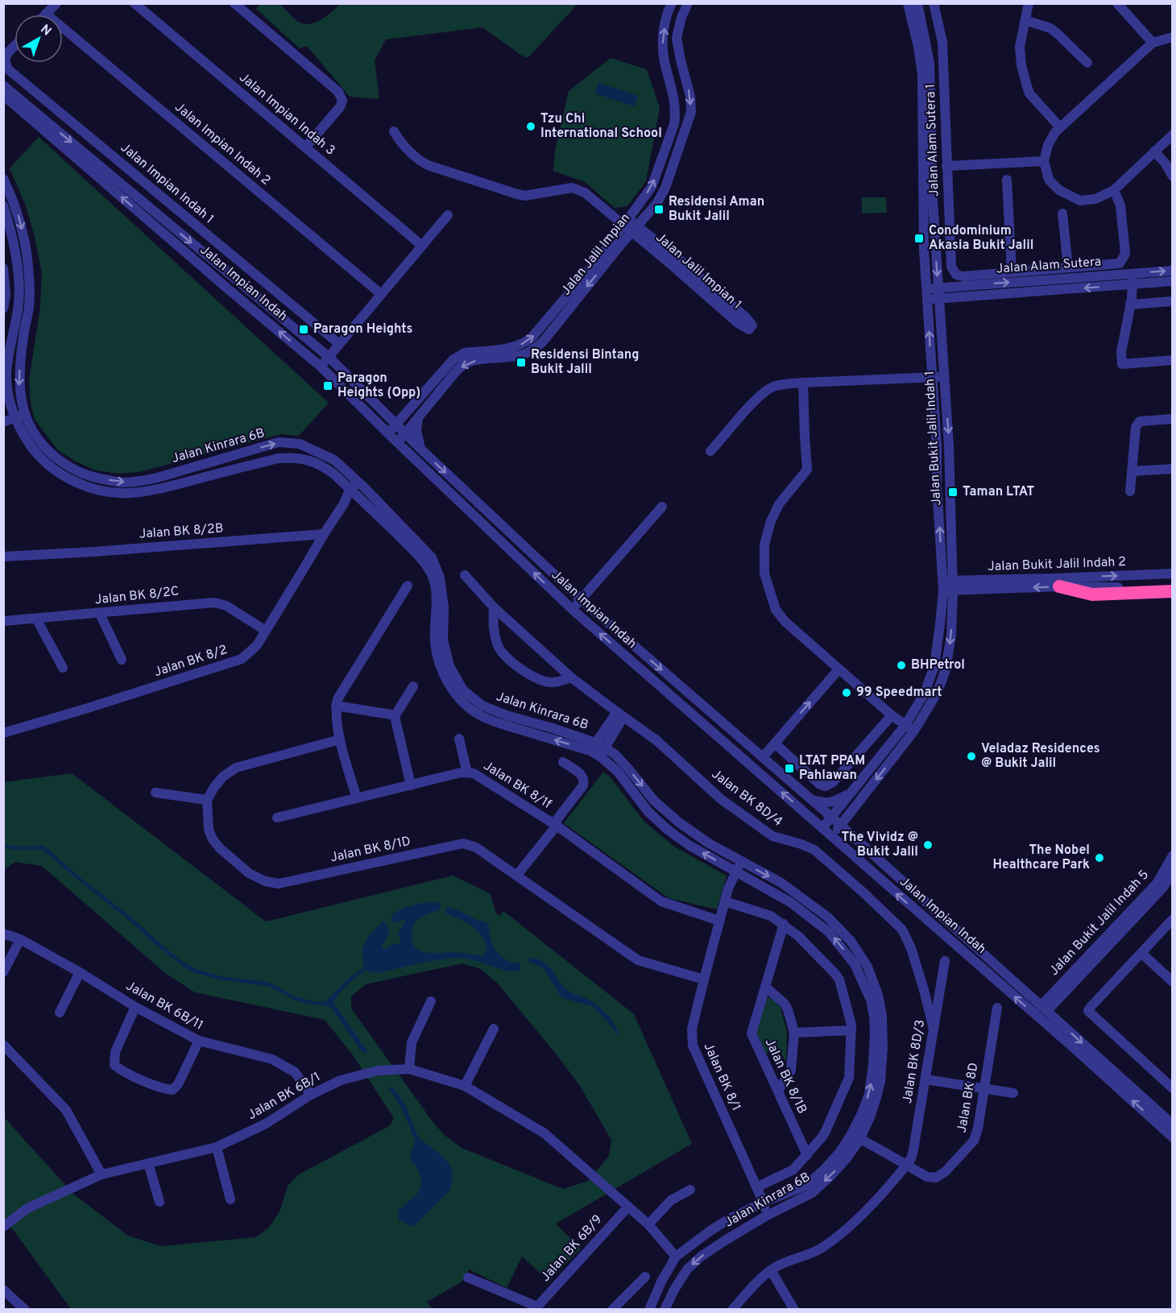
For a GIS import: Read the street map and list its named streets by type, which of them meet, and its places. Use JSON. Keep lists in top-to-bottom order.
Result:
{
  "streets": {
    "street": [
      "Jalan Impian Indah 3",
      "Jalan Alam Sutera 1",
      "Jalan Impian Indah 2",
      "Jalan Impian Indah 1",
      "Jalan Jalil Impian",
      "Jalan Alam Sutera",
      "Jalan Jalil Impian 1",
      "Jalan Impian Indah",
      "Jalan Bukit Jalil Indah 1",
      "Jalan Kinrara 6B",
      "Jalan BK 8/2B",
      "Jalan Bukit Jalil Indah 2",
      "Jalan BK 8/2C",
      "Jalan BK 8/2",
      "Jalan BK 8/1f",
      "Jalan BK 8D/4",
      "Jalan BK 8/1D",
      "Jalan Bukit Jalil Indah 5",
      "Jalan BK 6B/11",
      "Jalan BK 8D/3",
      "Jalan BK 8/1B",
      "Jalan BK 8/1",
      "Jalan BK 6B/1",
      "Jalan BK 8D",
      "Jalan BK 6B/9"
    ]
  },
  "crossings": [
    ["Jalan Jalil Impian", "Jalan Jalil Impian 1"],
    ["Jalan Jalil Impian", "Jalan Impian Indah"],
    ["Jalan Alam Sutera", "Jalan Bukit Jalil Indah 1"],
    ["Jalan Impian Indah", "Jalan Bukit Jalil Indah 1"],
    ["Jalan Impian Indah", "Jalan Bukit Jalil Indah 5"],
    ["Jalan Bukit Jalil Indah 1", "Jalan Bukit Jalil Indah 2"],
    ["Jalan Kinrara 6B", "Jalan BK 8/1"],
    ["Jalan Kinrara 6B", "Jalan BK 6B/1"],
    ["Jalan Kinrara 6B", "Jalan BK 8D"],
    ["Jalan BK 8/2B", "Jalan BK 8/2"],
    ["Jalan BK 8/2C", "Jalan BK 8/2"],
    ["Jalan BK 8/1f", "Jalan BK 8/1"],
    ["Jalan BK 8D/4", "Jalan BK 8D/3"],
    ["Jalan BK 8/1D", "Jalan BK 8/1"],
    ["Jalan BK 6B/11", "Jalan BK 6B/1"],
    ["Jalan BK 8D/3", "Jalan BK 8D"],
    ["Jalan BK 6B/1", "Jalan BK 6B/9"]
  ],
  "places": {
    "other": [
      "Tzu Chi International School",
      "BHPetrol",
      "99 Speedmart",
      "Veladaz Residences @ Bukit Jalil",
      "The Vividz @ Bukit Jalil",
      "The Nobel Healthcare Park"
    ],
    "transit": [
      "Residensi Aman Bukit Jalil",
      "Condominium Akasia Bukit Jalil",
      "Paragon Heights",
      "Residensi Bintang Bukit Jalil",
      "Paragon Heights (Opp)",
      "Taman LTAT",
      "LTAT PPAM Pahlawan"
    ]
  },
  "north": "top right"
}
